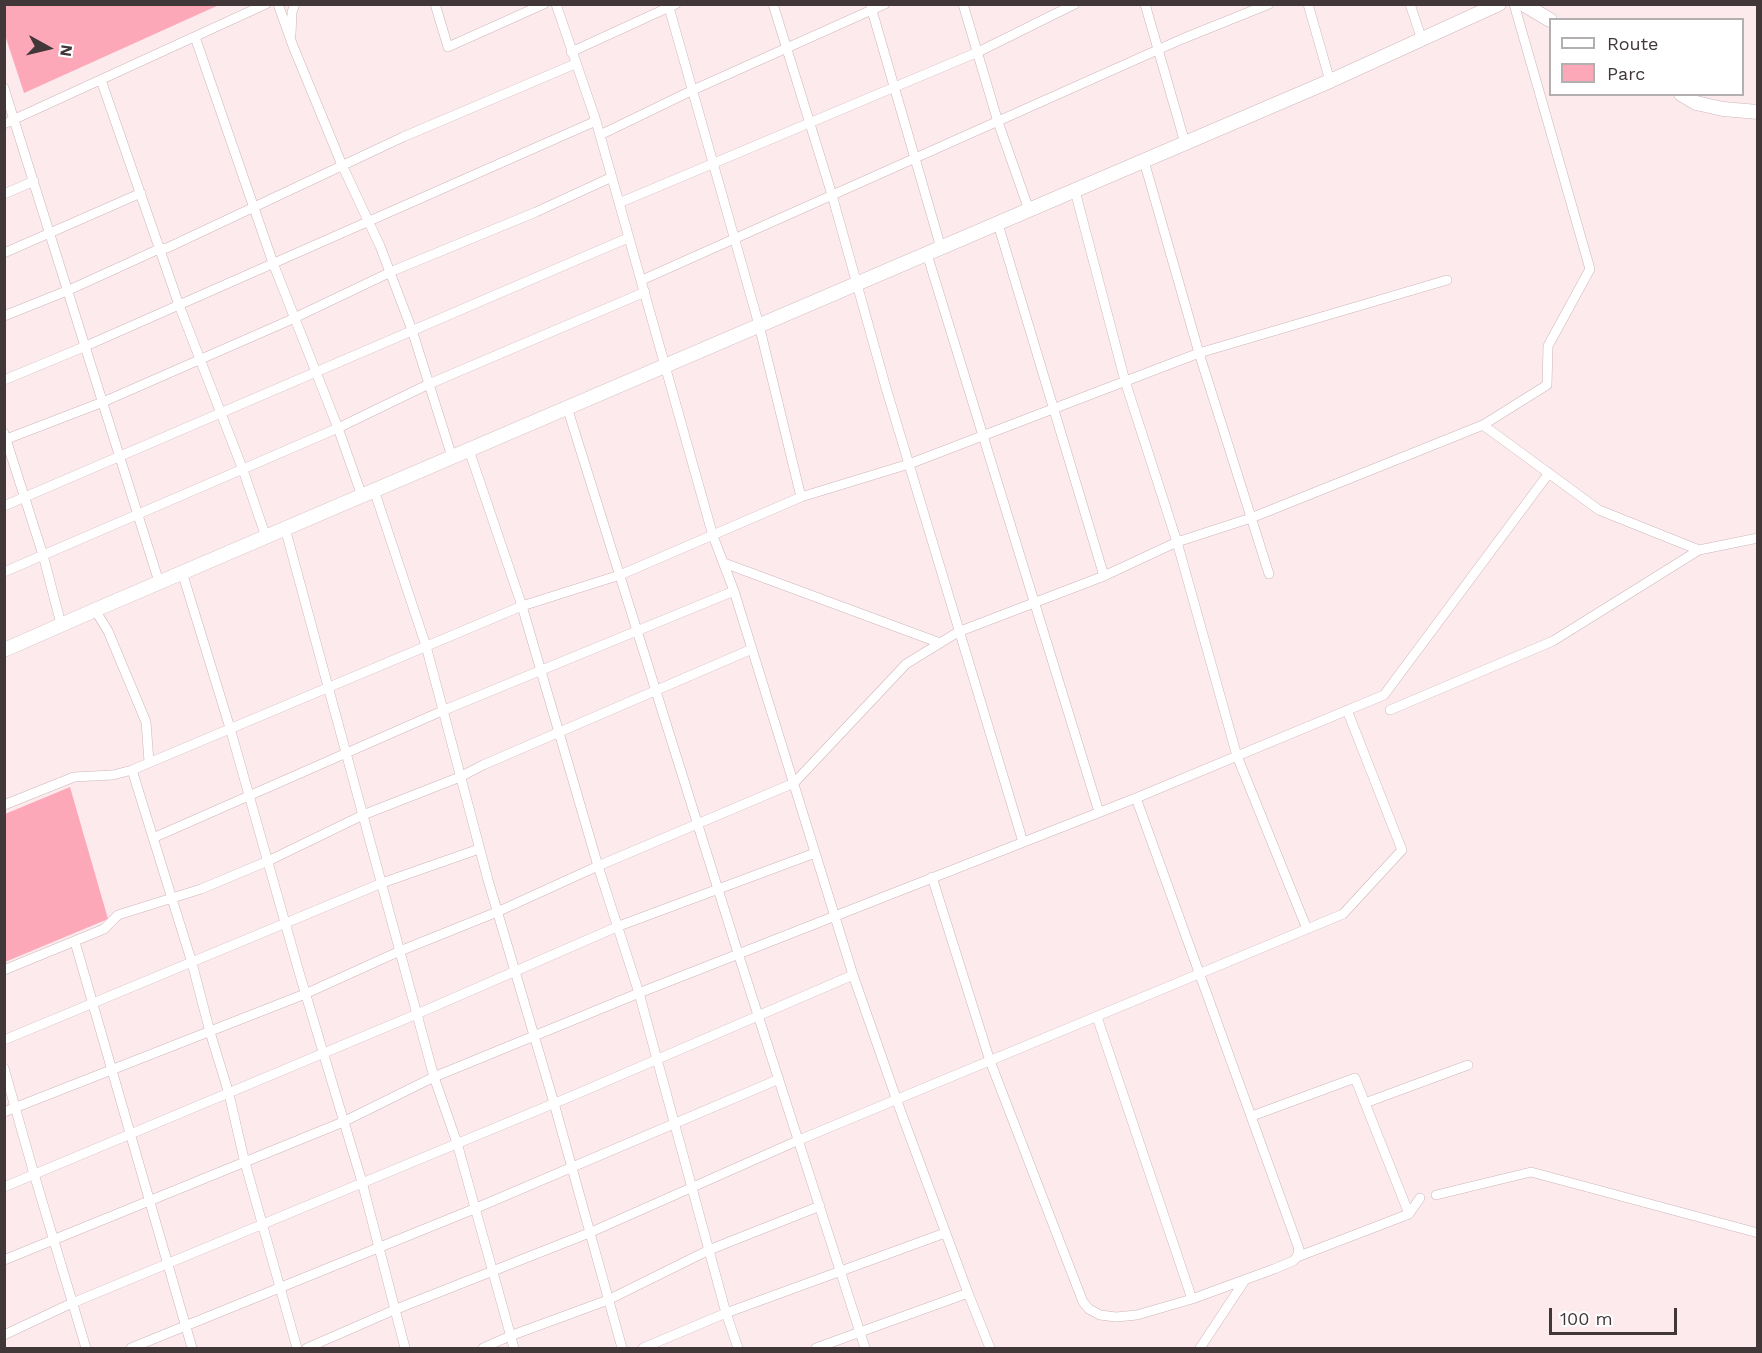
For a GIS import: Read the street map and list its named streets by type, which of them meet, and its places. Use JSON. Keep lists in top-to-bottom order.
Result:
{
  "legend": ["Route", "Parc"],
  "scale_bar": "100 m",
  "north": "right"
}
